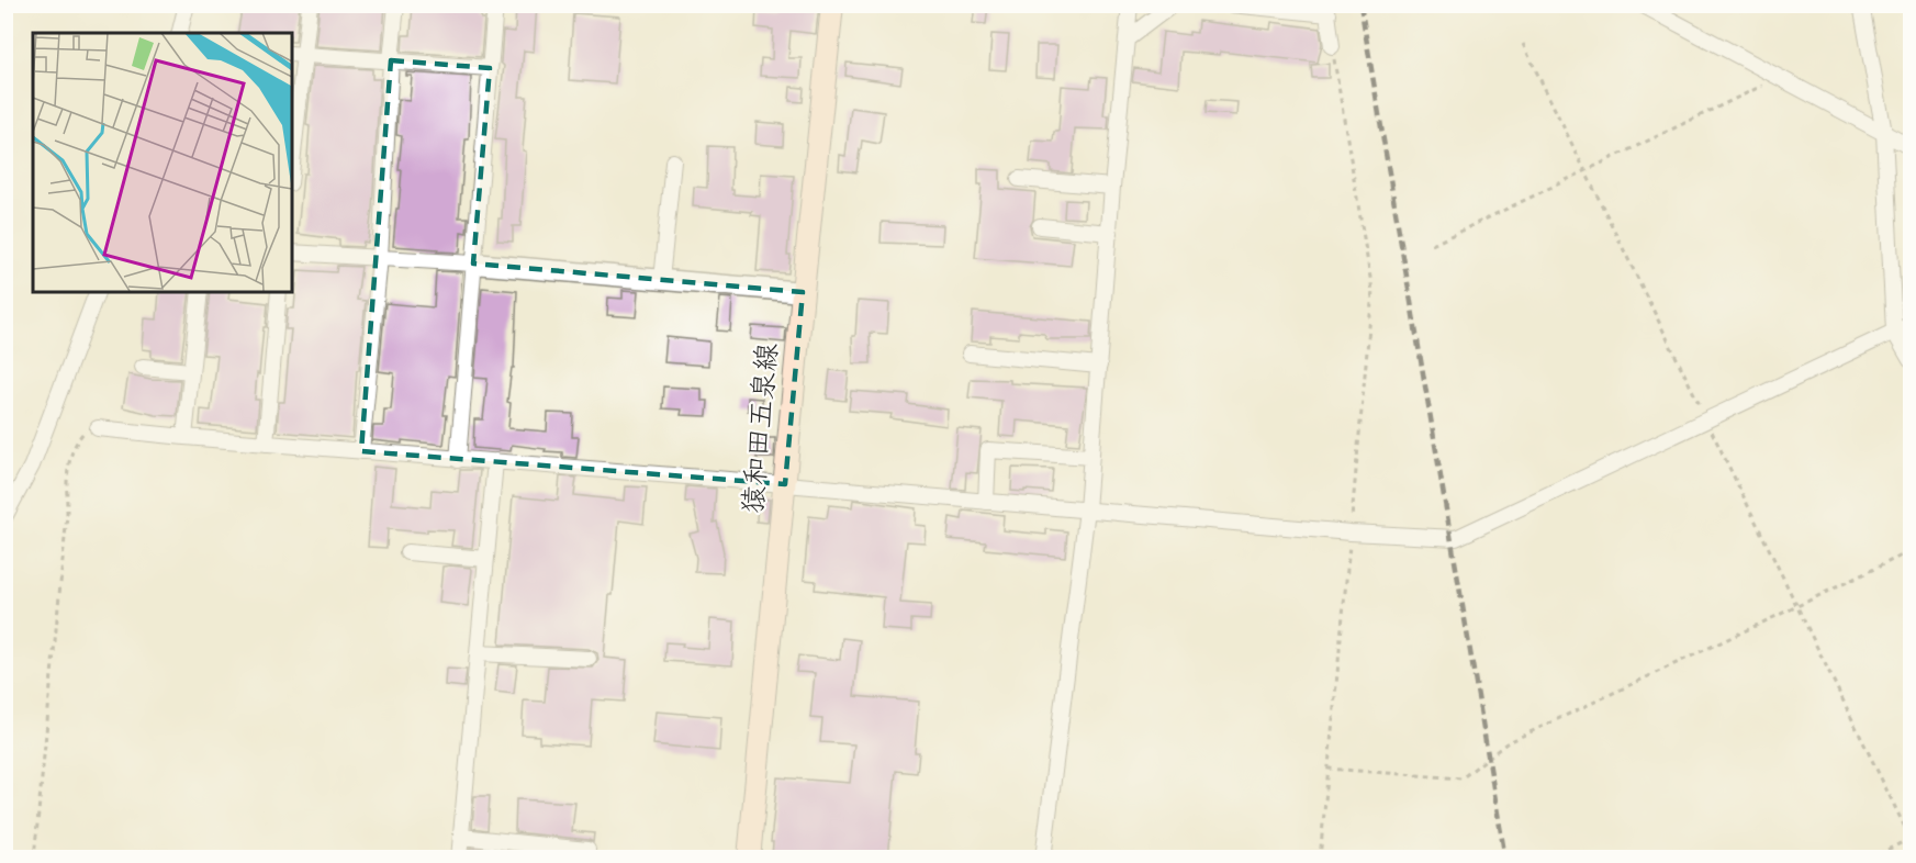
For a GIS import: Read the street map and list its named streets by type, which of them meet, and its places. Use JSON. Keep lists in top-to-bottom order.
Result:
{
  "streets": {
    "main road": ["猿和田五泉線"]
  }
}
